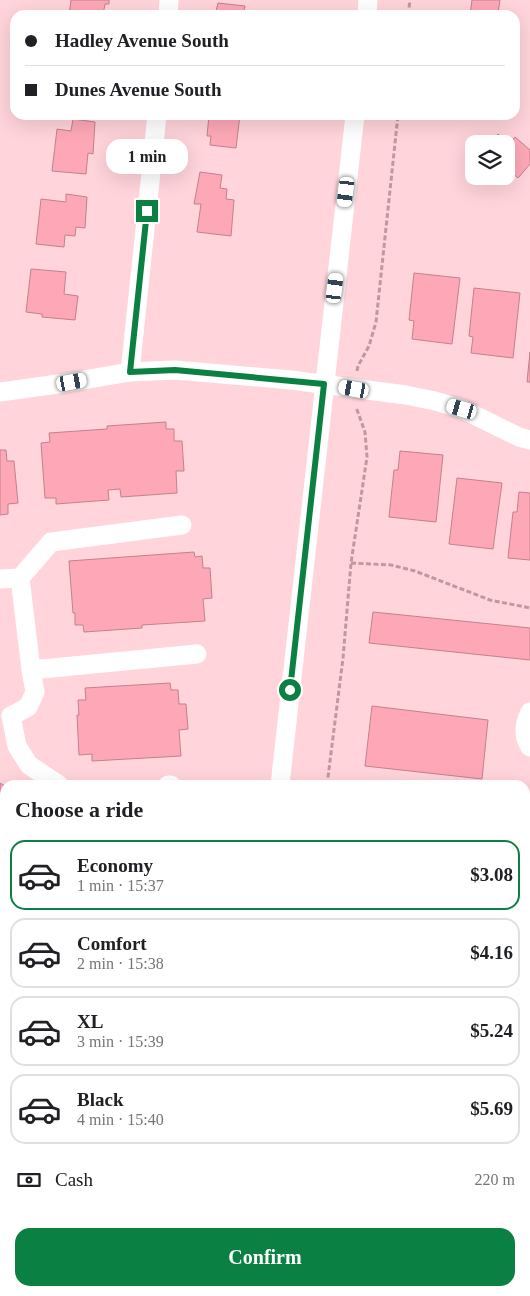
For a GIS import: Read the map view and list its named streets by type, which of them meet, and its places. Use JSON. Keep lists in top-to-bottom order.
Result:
{
  "page": {
    "banner": ["Hadley Avenue South", "Dunes Avenue South"],
    "bubble": "1 min",
    "heading": "Choose a ride",
    "list": [
      {
        "name": "Economy",
        "note": "1 min · 15:37",
        "value": "$3.08"
      },
      {
        "name": "Comfort",
        "note": "2 min · 15:38",
        "value": "$4.16"
      },
      {
        "name": "XL",
        "note": "3 min · 15:39",
        "value": "$5.24"
      },
      {
        "name": "Black",
        "note": "4 min · 15:40",
        "value": "$5.69"
      }
    ],
    "pay": ["Cash", "220 m"],
    "buttons": "Confirm"
  }
}
